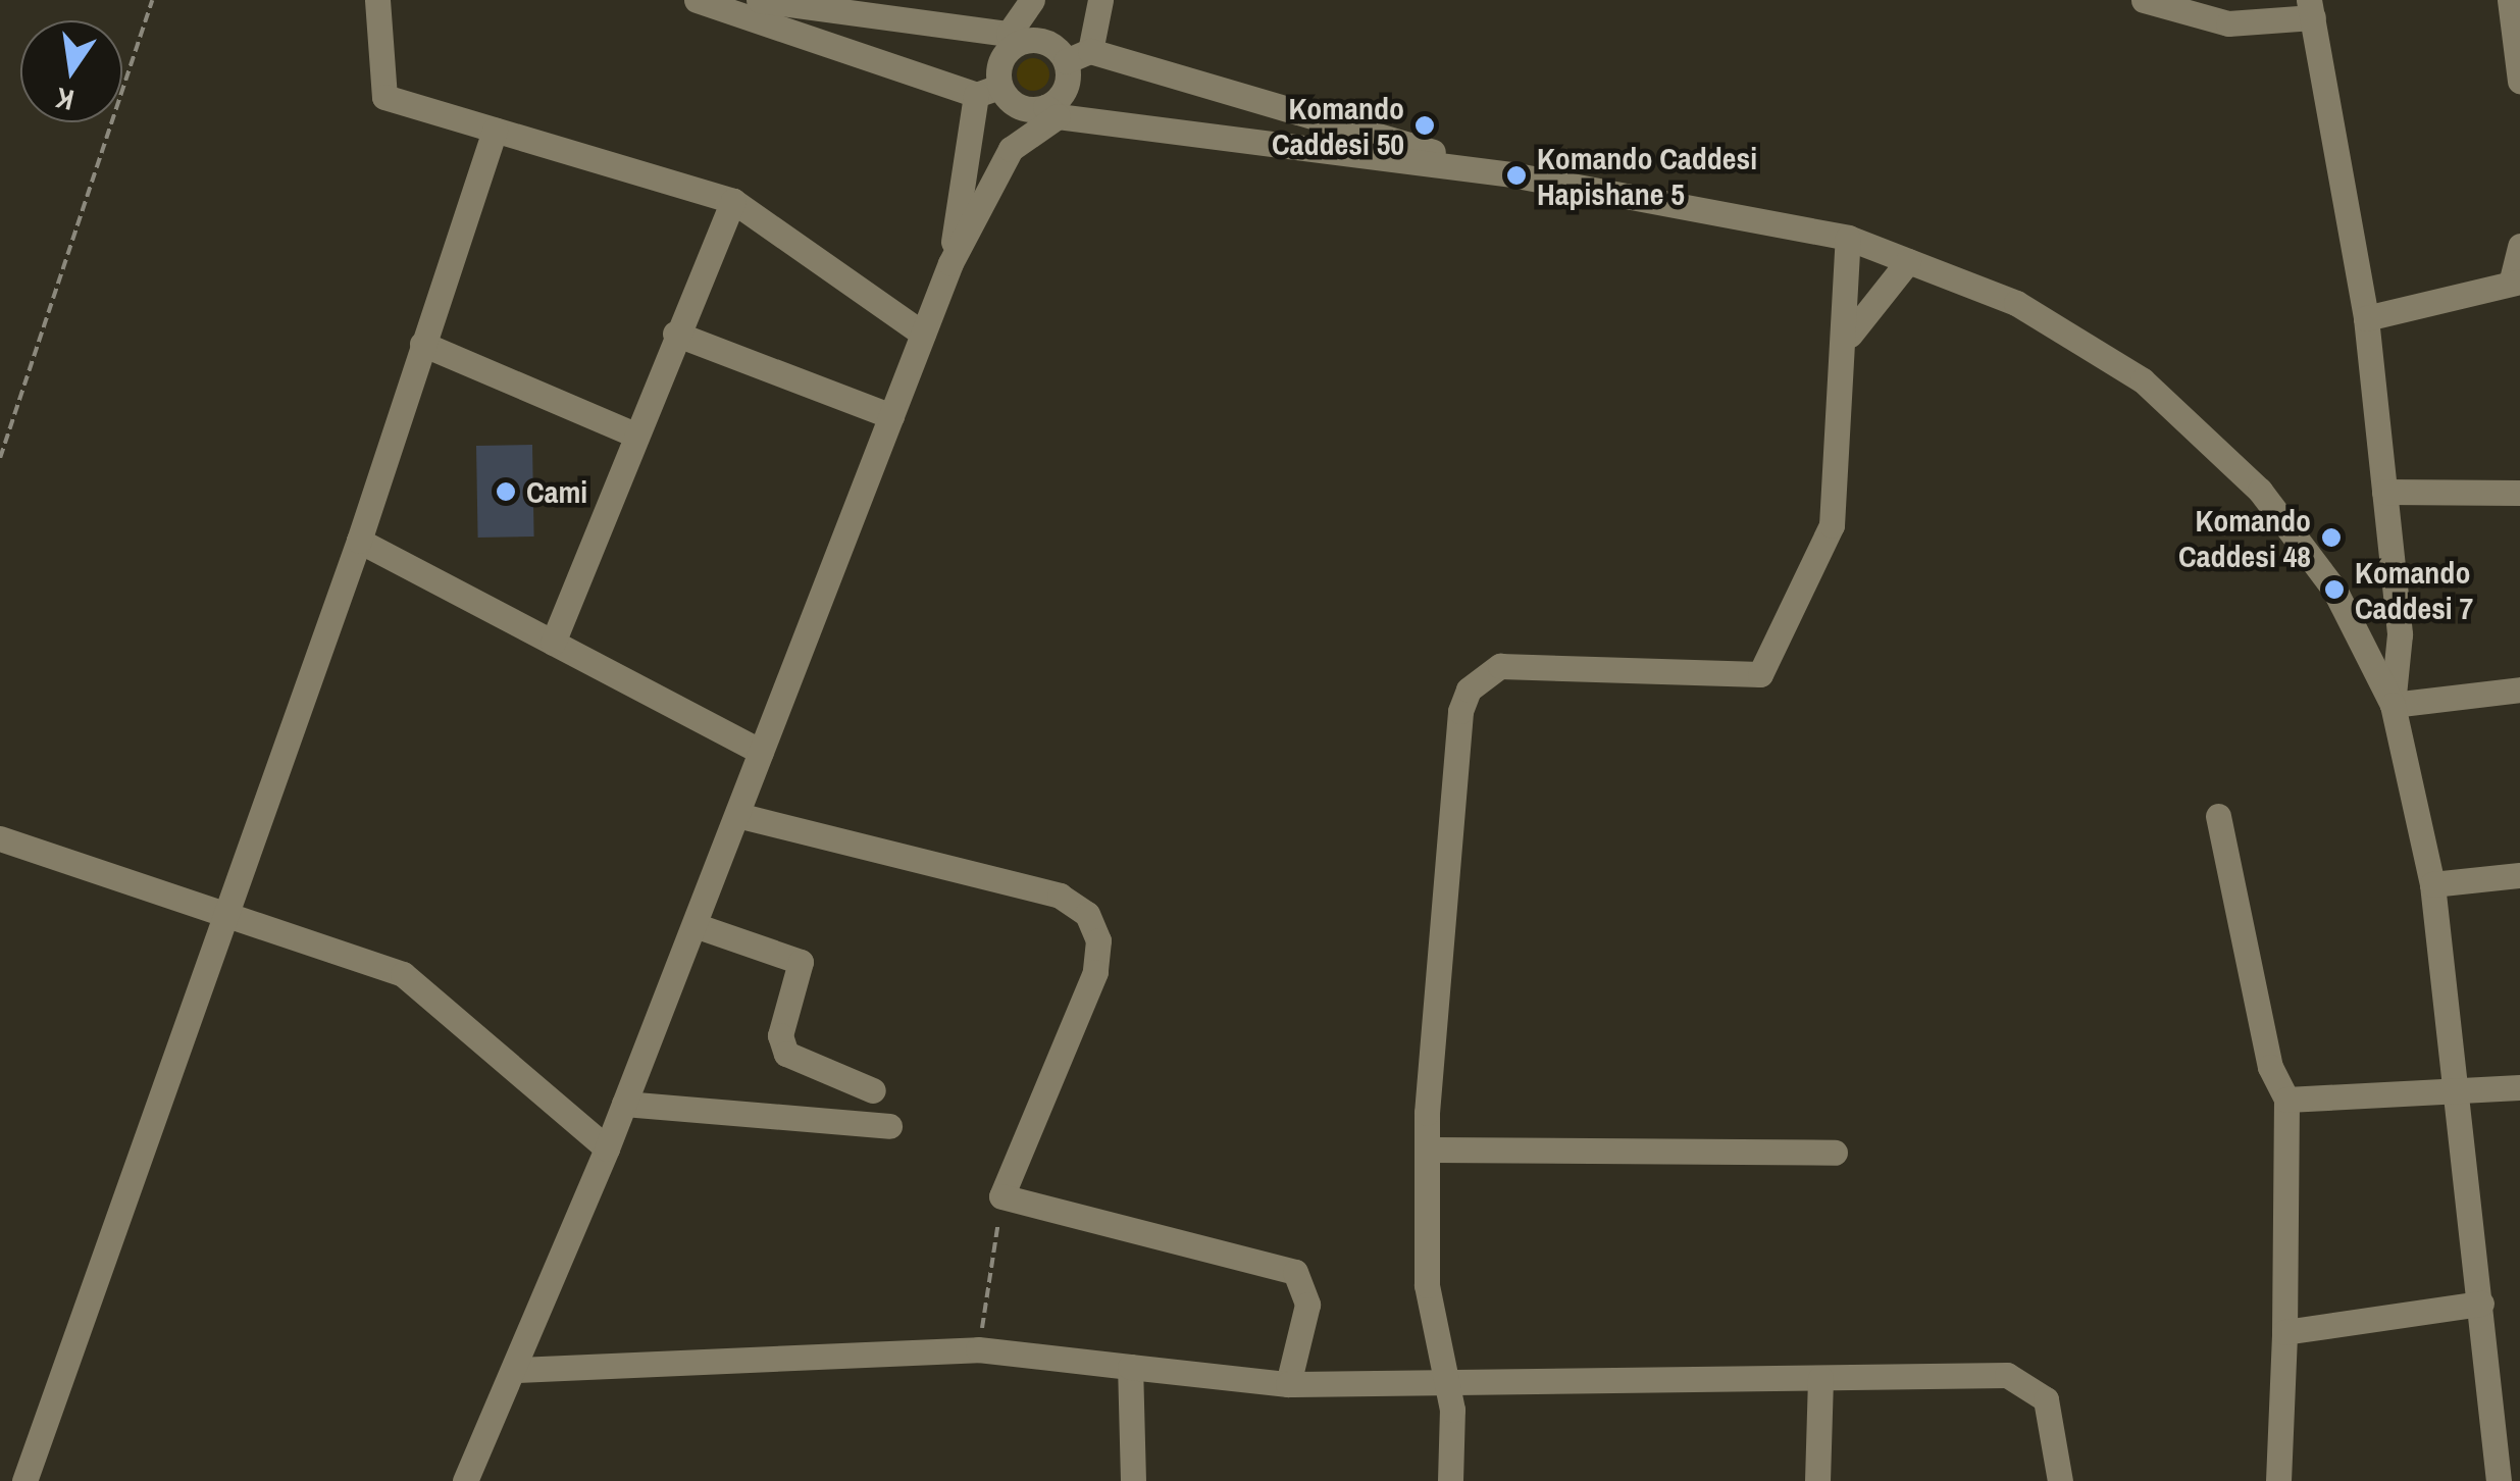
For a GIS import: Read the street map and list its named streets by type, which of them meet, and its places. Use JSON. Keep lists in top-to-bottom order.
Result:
{
  "places": [
    "Komando Caddesi 50",
    "Komando Caddesi Hapishane 5",
    "Cami",
    "Komando Caddesi 48",
    "Komando Caddesi 7"
  ],
  "north": "bottom"
}
